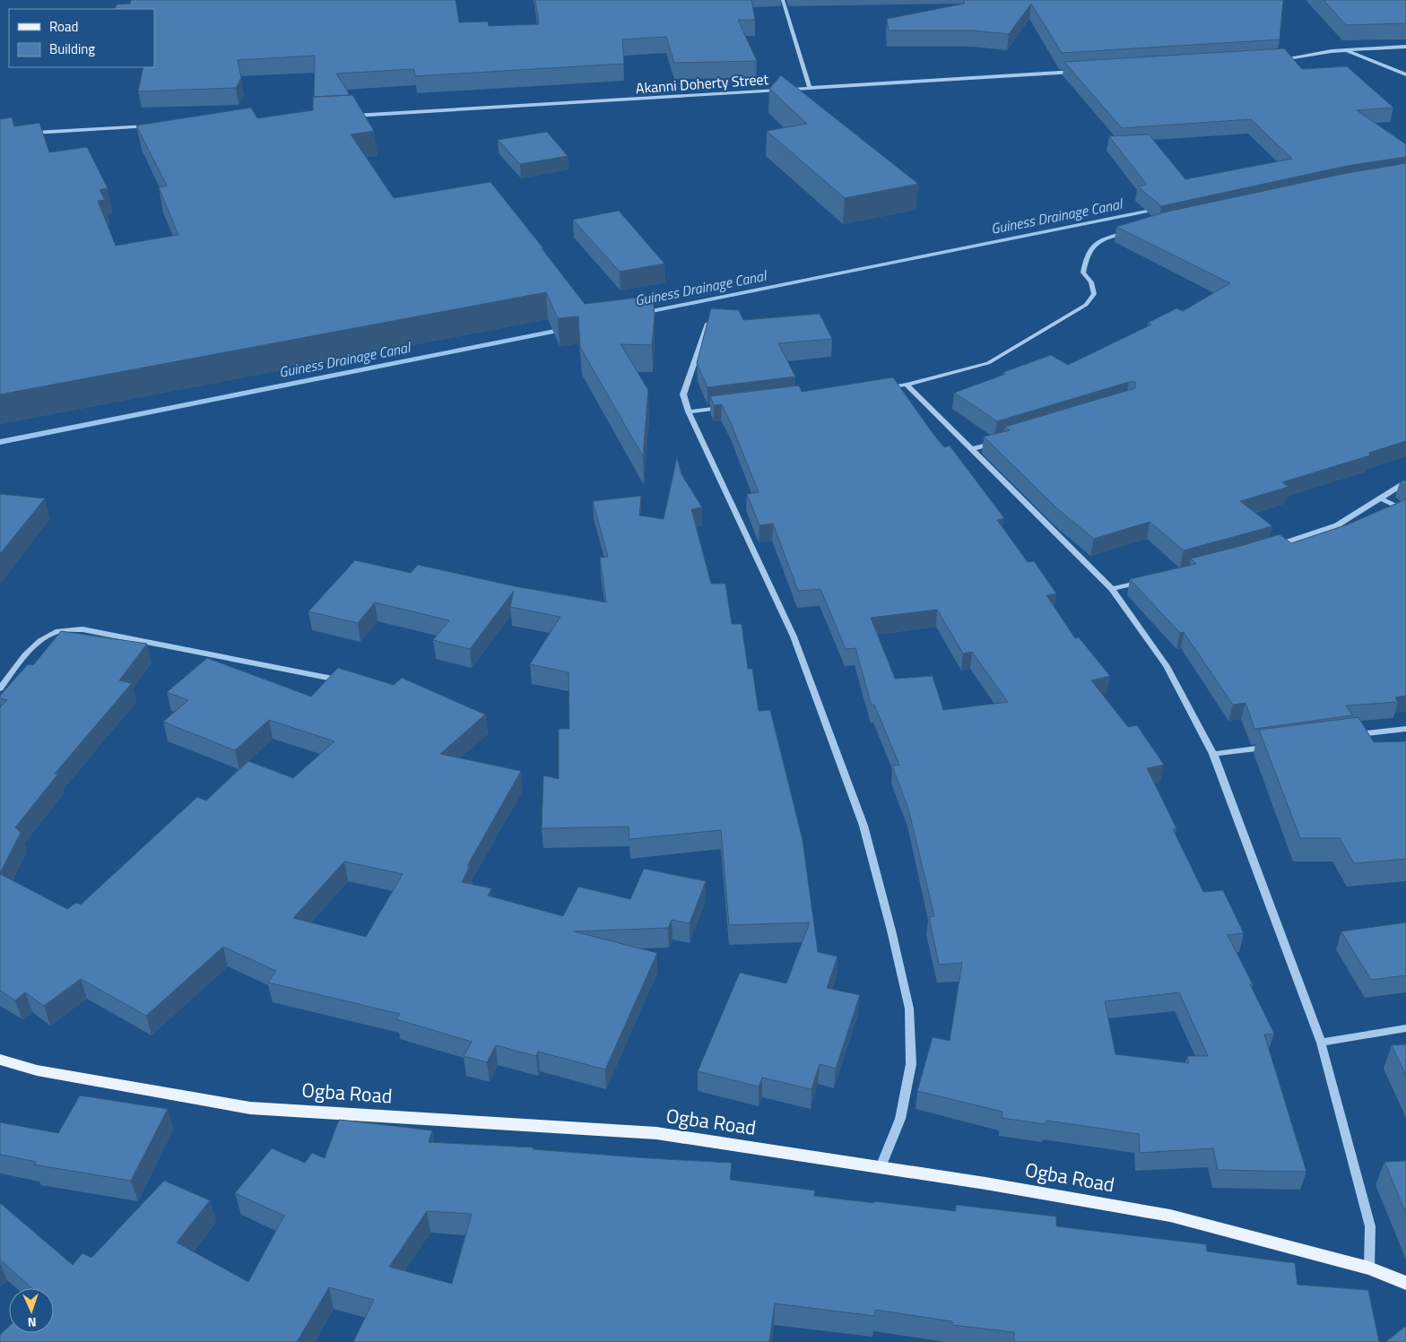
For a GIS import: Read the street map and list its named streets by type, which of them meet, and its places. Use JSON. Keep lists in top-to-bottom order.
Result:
{
  "streets": {
    "main road": ["Ogba Road"],
    "street": ["Akanni Doherty Street"]
  },
  "water": ["Guiness Drainage Canal"],
  "legend": ["Road", "Building"],
  "north": "bottom"
}
